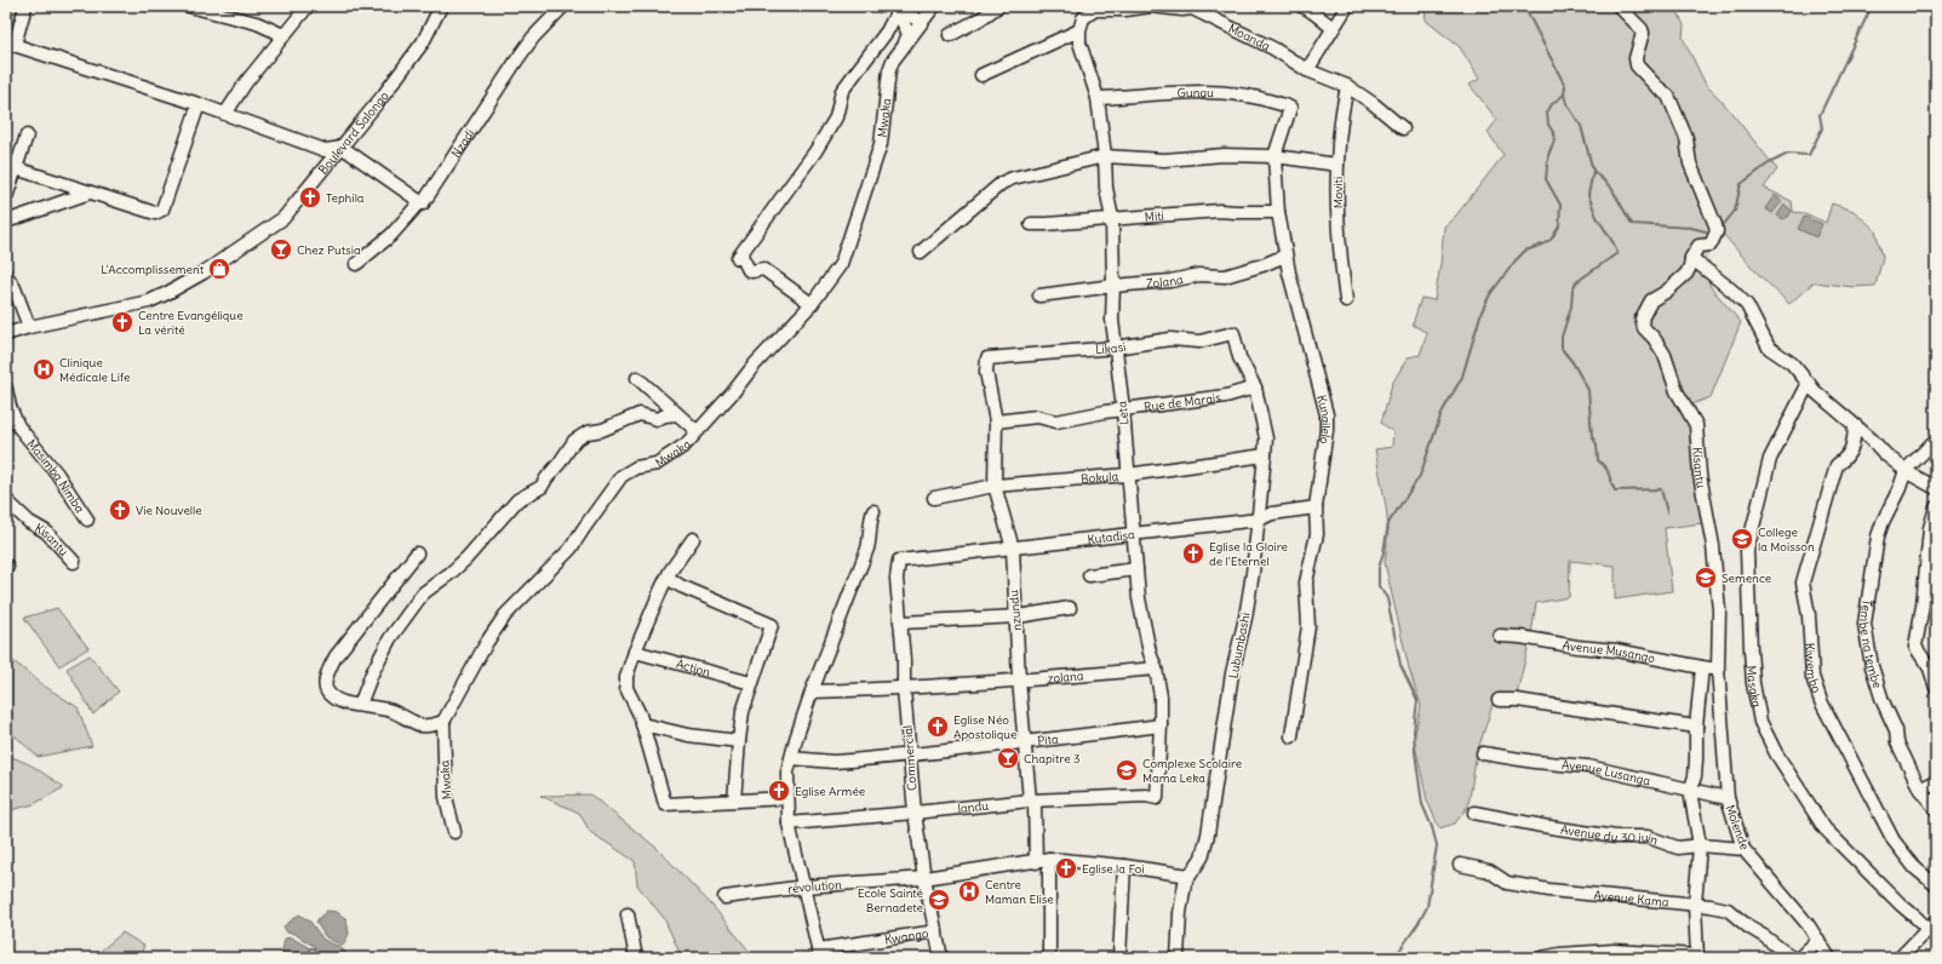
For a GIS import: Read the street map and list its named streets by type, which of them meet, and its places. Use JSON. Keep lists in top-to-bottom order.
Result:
{
  "streets": {
    "street": [
      "Moanda",
      "Gungu",
      "Mwaka",
      "Boulevard Salongo",
      "Nzadi",
      "Moviti",
      "Miti",
      "Zolana",
      "Likasi",
      "Rue de Marais",
      "Leta",
      "Kungilelo",
      "Kisantu",
      "Masimba Nimba",
      "Bokula",
      "Kutadisa",
      "nzundu",
      "Tembe na tembe",
      "Lubumbashi",
      "Avenue Musango",
      "Action",
      "Kiwembo",
      "zolana",
      "Masaka",
      "Pita",
      "Commercial",
      "Avenue Lusanga",
      "landu",
      "Molende",
      "Avenue du 30 juin",
      "révolution",
      "Avenue Kama",
      "Kwango"
    ]
  },
  "crossings": [
    ["Moanda", "Moviti"],
    ["Moanda", "Leta"],
    ["Gungu", "Leta"],
    ["Gungu", "Kungilelo"],
    ["Miti", "Leta"],
    ["Miti", "Kungilelo"],
    ["Zolana", "Leta"],
    ["Zolana", "Kungilelo"],
    ["Likasi", "Leta"],
    ["Likasi", "nzundu"],
    ["Likasi", "Lubumbashi"],
    ["Rue de Marais", "Leta"],
    ["Rue de Marais", "nzundu"],
    ["Rue de Marais", "Lubumbashi"],
    ["Leta", "Bokula"],
    ["Leta", "Kutadisa"],
    ["Leta", "zolana"],
    ["Leta", "Pita"],
    ["Leta", "landu"],
    ["Kungilelo", "Kutadisa"],
    ["Kisantu", "Avenue Musango"],
    ["Kisantu", "Molende"],
    ["Bokula", "nzundu"],
    ["Bokula", "Lubumbashi"],
    ["Kutadisa", "nzundu"],
    ["Kutadisa", "Lubumbashi"],
    ["Kutadisa", "Commercial"],
    ["nzundu", "zolana"],
    ["nzundu", "Pita"],
    ["nzundu", "landu"],
    ["nzundu", "révolution"],
    ["Avenue Musango", "Molende"],
    ["zolana", "Commercial"],
    ["Pita", "Commercial"],
    ["Commercial", "landu"],
    ["Commercial", "révolution"],
    ["Commercial", "Kwango"],
    ["Avenue Lusanga", "Molende"],
    ["Molende", "Avenue du 30 juin"]
  ],
  "places": {
    "church": [
      "Tephila",
      "Centre Evangélique La vérité",
      "Vie Nouvelle",
      "Eglise la Gloire de l'Eternel",
      "Eglise Néo Apostolique",
      "Eglise Armée",
      "Eglise la Foi"
    ],
    "bar": ["Chez Putsia", "Chapitre 3"],
    "shop": ["L'Accomplissement"],
    "hospital": ["Clinique Médicale Life", "Centre Maman Elise"],
    "school or university": [
      "College la Moisson",
      "Semence",
      "Complexe Scolaire Mama Leka",
      "Ecole Sainté Bernadete"
    ]
  }
}
